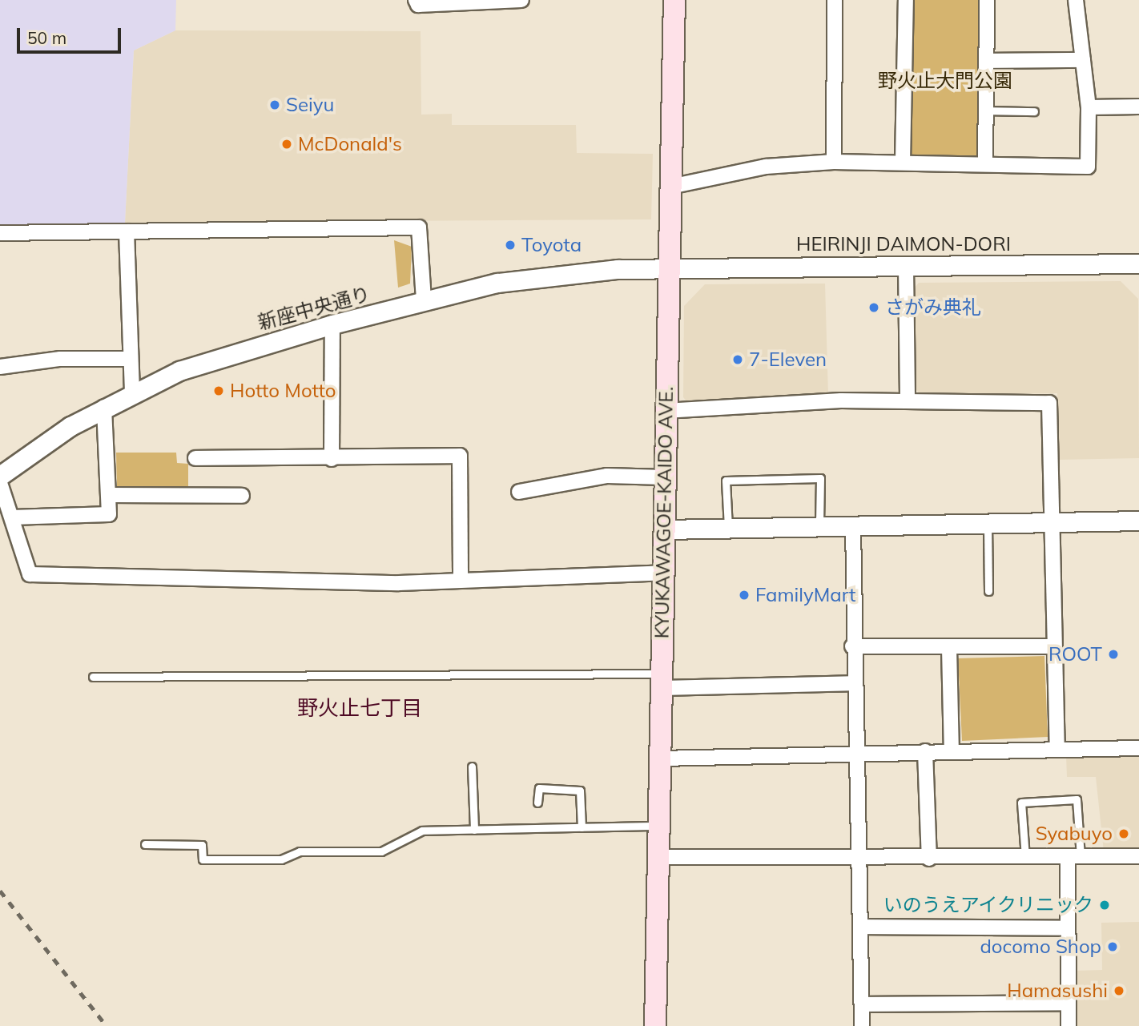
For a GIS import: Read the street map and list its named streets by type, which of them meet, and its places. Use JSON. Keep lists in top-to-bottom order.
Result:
{
  "streets": {
    "main road": ["KYUKAWAGOE-KAIDO AVE."],
    "street": ["HEIRINJI DAIMON-DORI", "新座中央通り"]
  },
  "crossings": [
    ["HEIRINJI DAIMON-DORI", "新座中央通り"],
    ["HEIRINJI DAIMON-DORI", "KYUKAWAGOE-KAIDO AVE."],
    ["新座中央通り", "KYUKAWAGOE-KAIDO AVE."]
  ],
  "districts": ["野火止七丁目"],
  "parks": ["野火止大門公園"],
  "places": [
    "Seiyu",
    "McDonald's",
    "Toyota",
    "さがみ典礼",
    "7-Eleven",
    "Hotto Motto",
    "FamilyMart",
    "ROOT",
    "Syabuyo",
    "いのうえアイクリニック",
    "docomo Shop",
    "Hamasushi"
  ],
  "scale_bar": "50 m"
}
